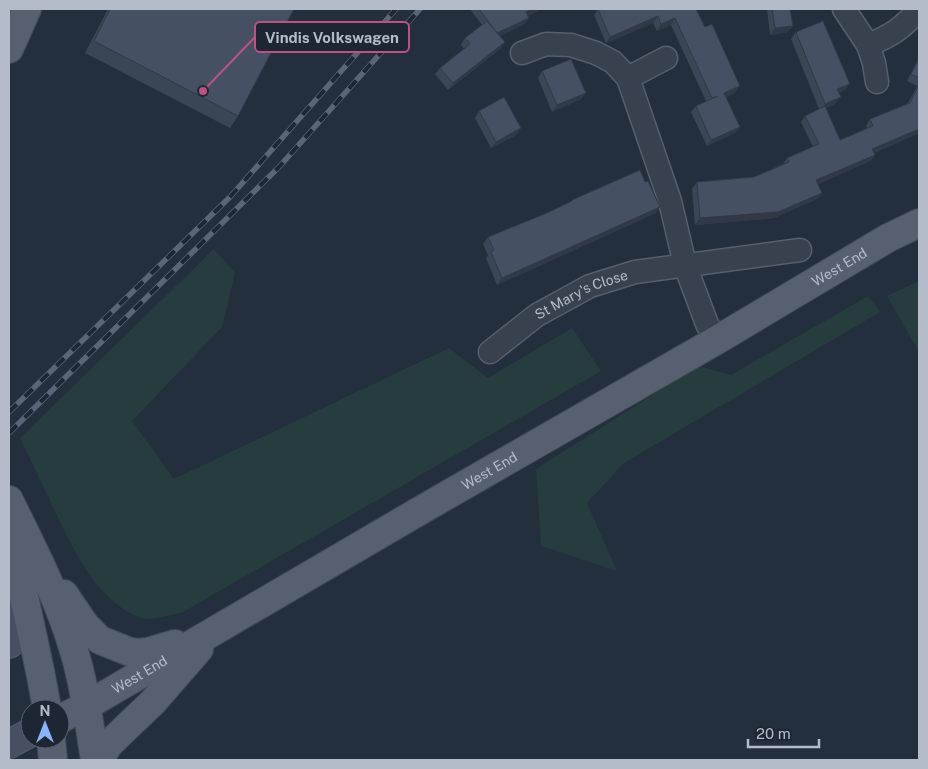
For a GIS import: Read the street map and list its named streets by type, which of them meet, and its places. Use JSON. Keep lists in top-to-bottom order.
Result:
{
  "streets": {
    "main road": ["West End"],
    "street": ["St Mary's Close"]
  },
  "places": ["Vindis Volkswagen"],
  "scale_bar": "20 m",
  "north": "top"
}
